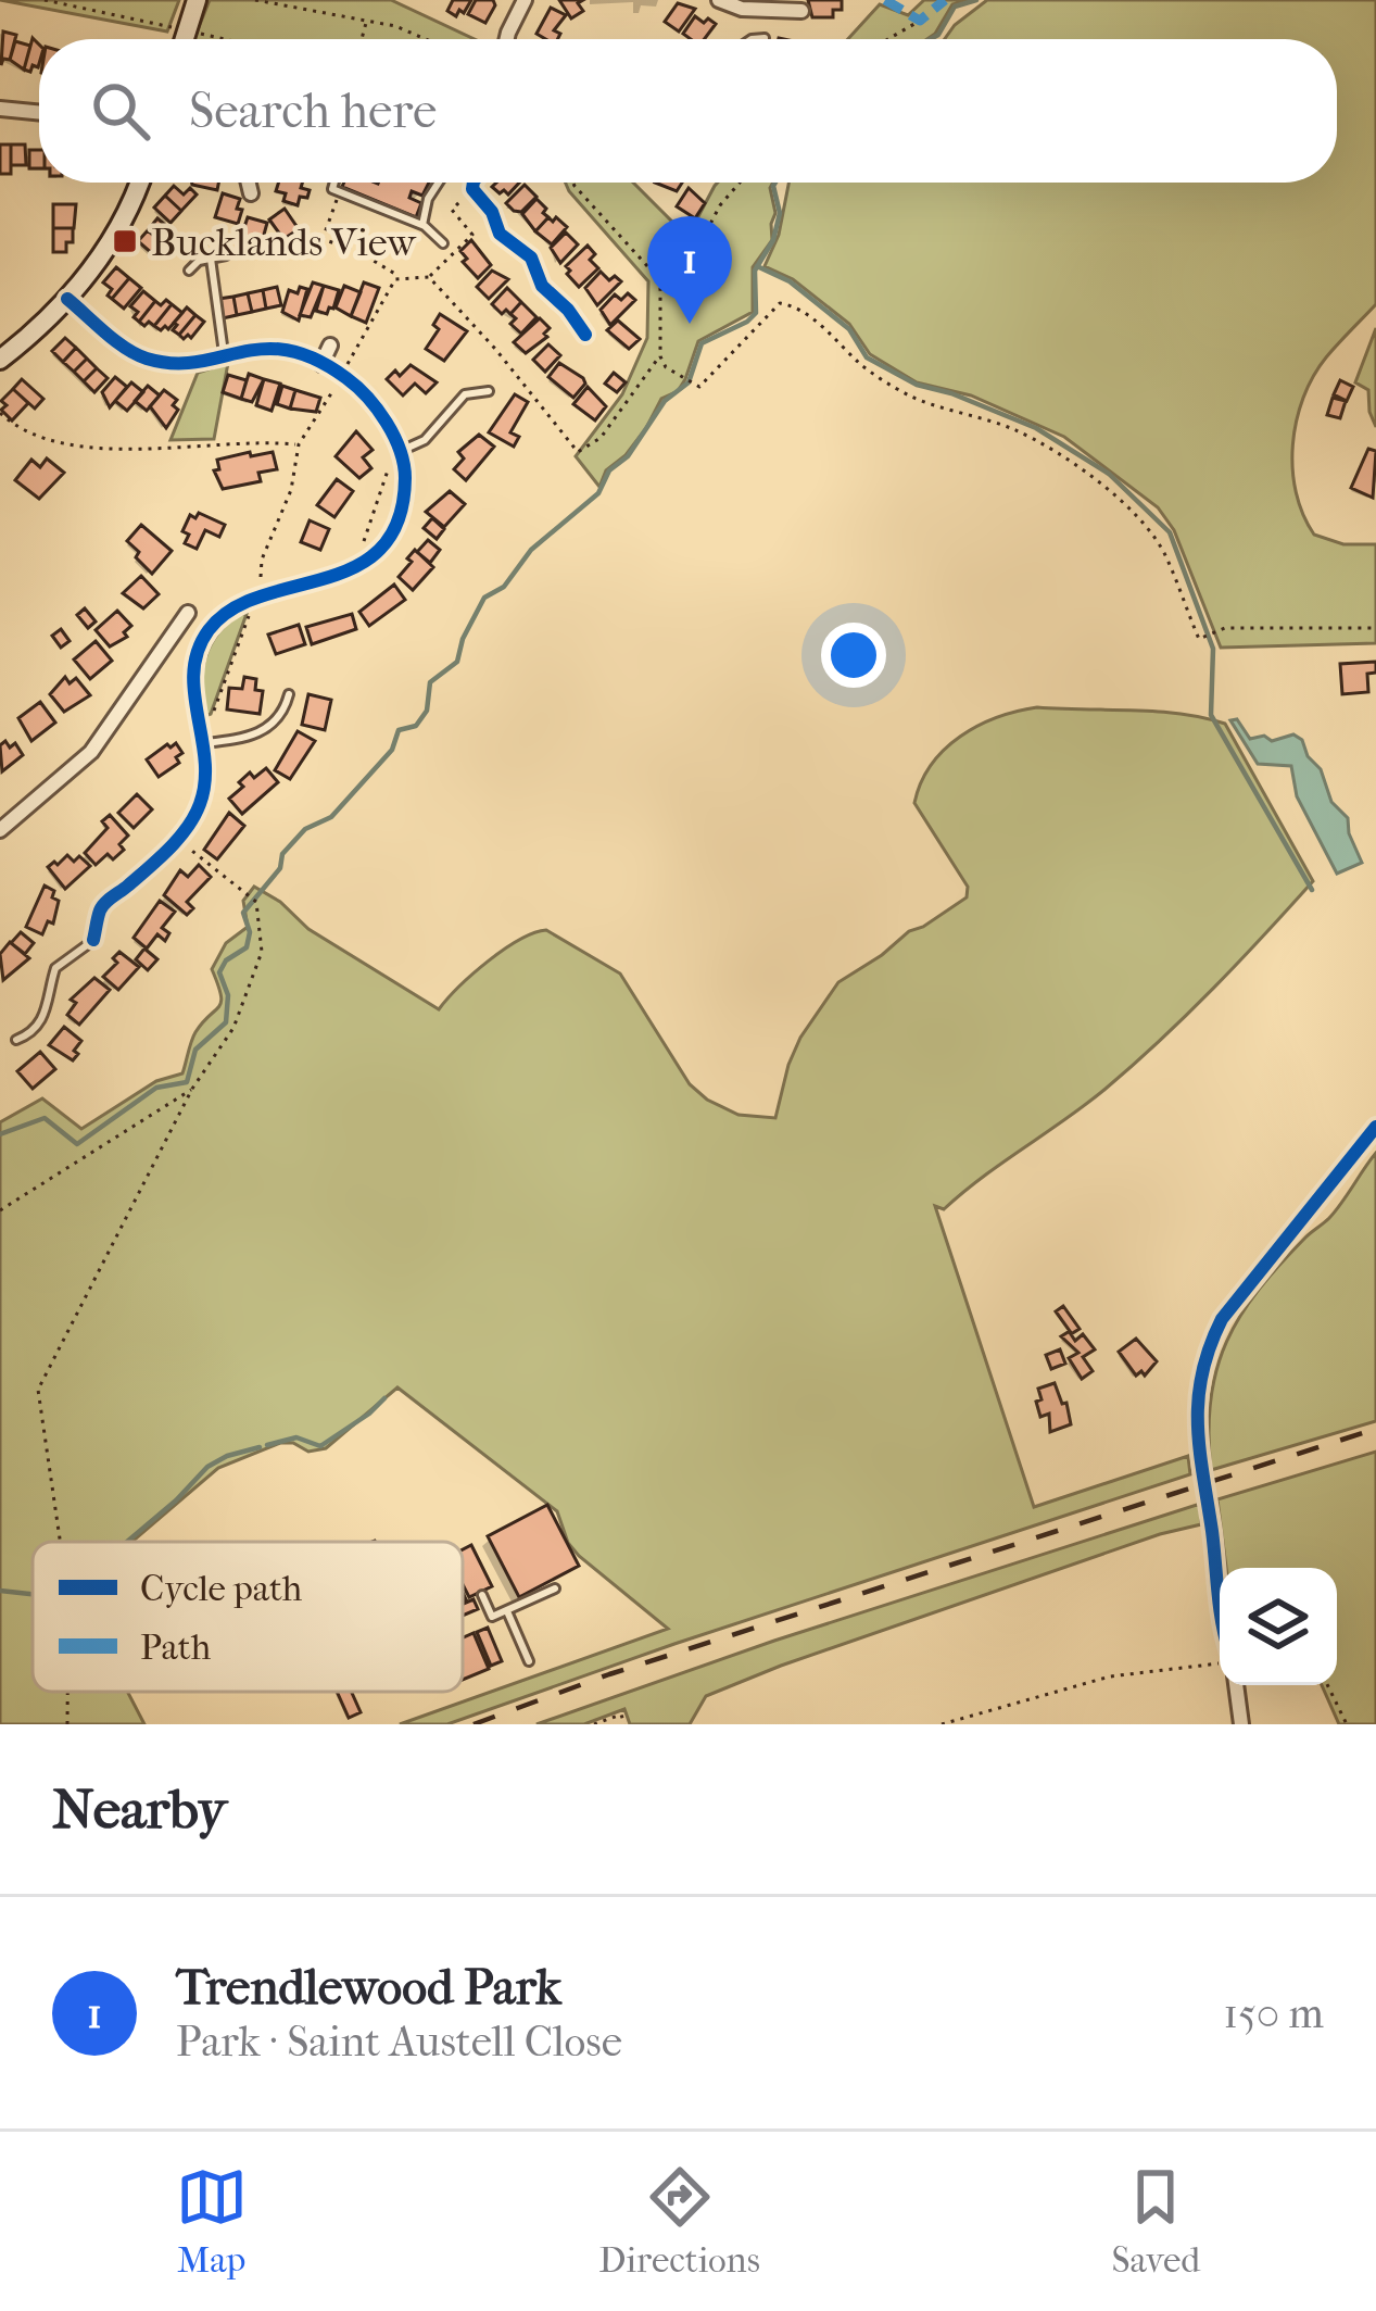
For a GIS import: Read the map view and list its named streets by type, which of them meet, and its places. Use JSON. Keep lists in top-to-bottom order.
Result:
{
  "places": {
    "transit": ["Bucklands View"]
  },
  "legend": ["Cycle path", "Path"],
  "page": {
    "search": "Search here",
    "pins": "1",
    "heading": "Nearby",
    "list": [
      {
        "mark": "1",
        "name": "Trendlewood Park",
        "note": "Park · Saint Austell Close",
        "value": "150 m"
      }
    ],
    "nav": ["Map", "Directions", "Saved"]
  }
}
